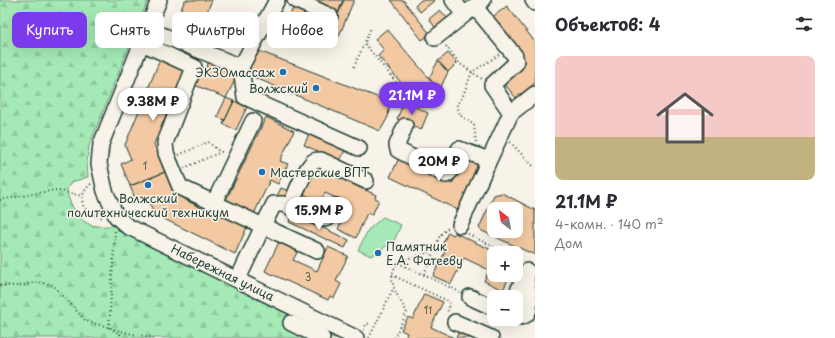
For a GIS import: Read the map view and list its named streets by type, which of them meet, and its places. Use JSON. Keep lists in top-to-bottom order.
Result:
{
  "streets": {
    "street": ["Набережная улица"]
  },
  "places": [
    "ЭКЗОмассаж",
    "Волжский",
    "Мастерские ВПТ",
    "Волжский политехнический техникум",
    "Памятник Е.А. Фатееву"
  ],
  "house_numbers": ["1", "3", "11"],
  "north": "top left",
  "page": {
    "heading": "Объектов: 4",
    "chip": [
      "Купить",
      "Снять",
      "Фильтры",
      "Новое"
    ],
    "list": [
      {
        "name": "21.1M ₽",
        "note": "4-комн. · 140 m² · Дом"
      }
    ],
    "price": [
      "21.1M ₽",
      "9.38M ₽",
      "20M ₽",
      "15.9M ₽"
    ],
    "map_buttons": ["+", "−"]
  }
}
